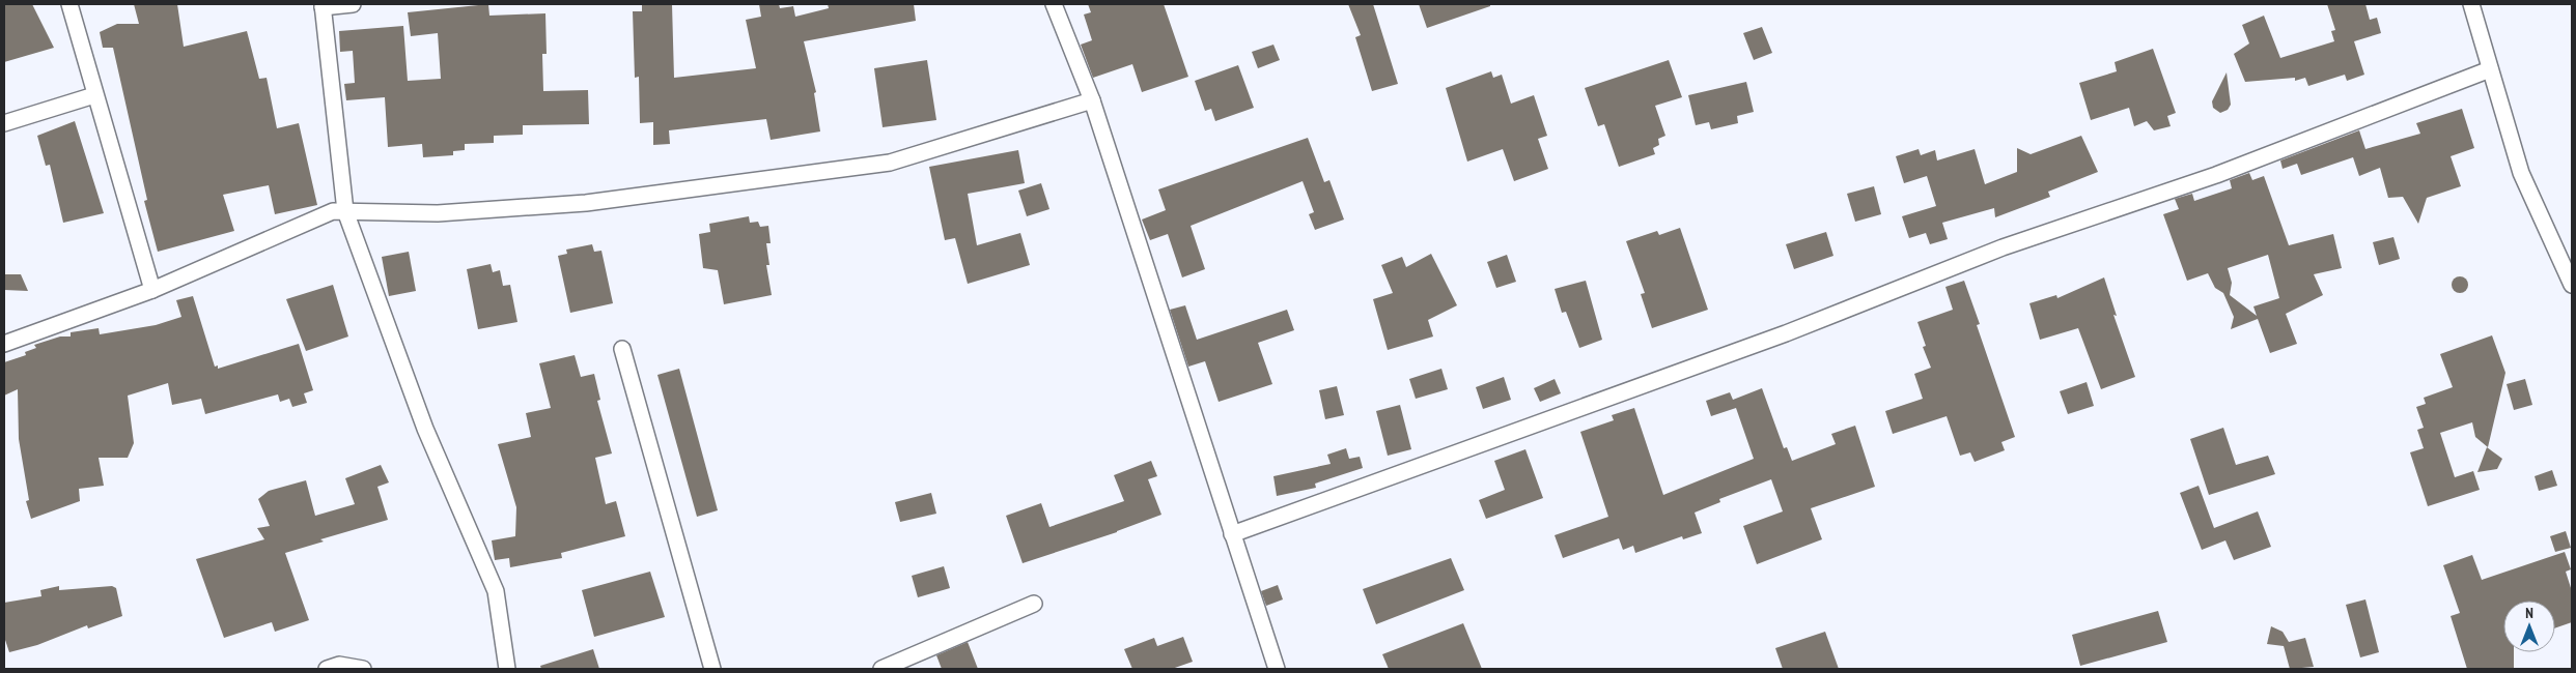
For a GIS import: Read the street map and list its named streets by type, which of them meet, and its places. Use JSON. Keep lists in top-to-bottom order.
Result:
{
  "north": "top"
}
